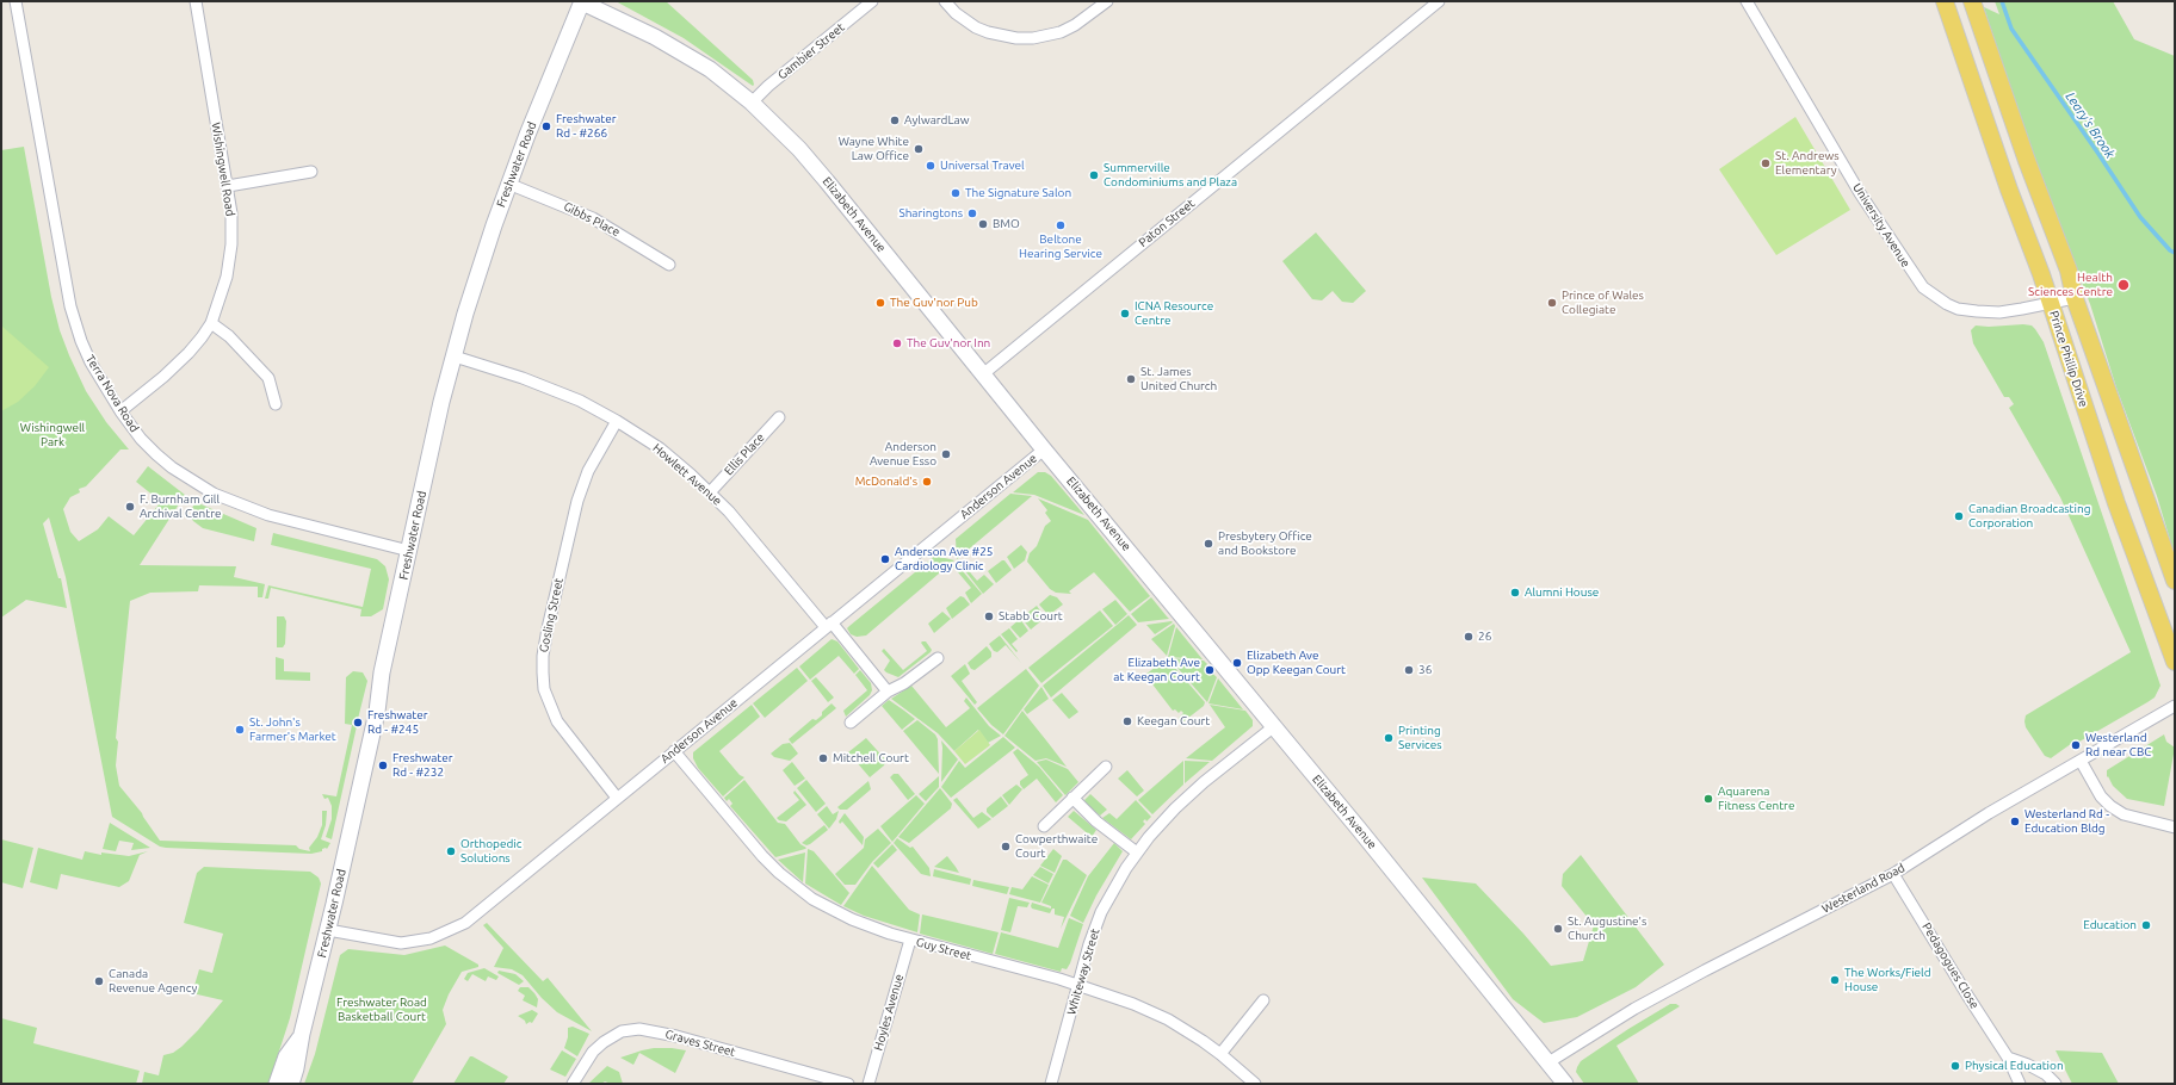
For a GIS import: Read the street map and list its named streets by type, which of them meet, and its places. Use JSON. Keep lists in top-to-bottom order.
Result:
{
  "streets": {
    "main road": ["Freshwater Road", "Elizabeth Avenue", "Prince Phillip Drive"],
    "street": [
      "Gambier Street",
      "Wishingwell Road",
      "Gibbs Place",
      "Paton Street",
      "University Avenue",
      "Terra Nova Road",
      "Ellis Place",
      "Howlett Avenue",
      "Anderson Avenue",
      "Gosling Street",
      "Westerland Road",
      "Guy Street",
      "Pedagogues Close",
      "Whiteway Street",
      "Hoyles Avenue",
      "Graves Street"
    ]
  },
  "crossings": [
    ["Gambier Street", "Elizabeth Avenue"],
    ["Freshwater Road", "Elizabeth Avenue"],
    ["Freshwater Road", "Gibbs Place"],
    ["Freshwater Road", "Terra Nova Road"],
    ["Freshwater Road", "Howlett Avenue"],
    ["Freshwater Road", "Anderson Avenue"],
    ["Wishingwell Road", "Terra Nova Road"],
    ["Elizabeth Avenue", "Paton Street"],
    ["Elizabeth Avenue", "Anderson Avenue"],
    ["Elizabeth Avenue", "Westerland Road"],
    ["Elizabeth Avenue", "Whiteway Street"],
    ["University Avenue", "Prince Phillip Drive"],
    ["Ellis Place", "Howlett Avenue"],
    ["Howlett Avenue", "Anderson Avenue"],
    ["Howlett Avenue", "Gosling Street"],
    ["Anderson Avenue", "Gosling Street"],
    ["Anderson Avenue", "Guy Street"],
    ["Westerland Road", "Pedagogues Close"],
    ["Guy Street", "Whiteway Street"],
    ["Guy Street", "Hoyles Avenue"]
  ],
  "water": ["Leary's Brook"],
  "parks": ["Wishingwell Park", "Freshwater Road Basketball Court"],
  "places": [
    "AylwardLaw",
    "Freshwater Rd - #266",
    "Wayne White Law Office",
    "St. Andrews Elementary",
    "Universal Travel",
    "Summerville Condominiums and Plaza",
    "The Signature Salon",
    "Sharingtons",
    "BMO",
    "Beltone Hearing Service",
    "Health Sciences Centre",
    "The Guv'nor Pub",
    "Prince of Wales Collegiate",
    "ICNA Resource Centre",
    "The Guv'nor Inn",
    "St. James United Church",
    "Anderson Avenue Esso",
    "McDonald's",
    "F. Burnham Gill Archival Centre",
    "Canadian Broadcasting Corporation",
    "Presbytery Office and Bookstore",
    "Anderson Ave #25 Cardiology Clinic",
    "Alumni House",
    "Stabb Court",
    "26",
    "Elizabeth Ave Opp Keegan Court",
    "Elizabeth Ave at Keegan Court",
    "36",
    "Keegan Court",
    "Freshwater Rd - #245",
    "St. John's Farmer's Market",
    "Printing Services",
    "Westerland Rd near CBC",
    "Mitchell Court",
    "Freshwater Rd - #232",
    "Aquarena Fitness Centre",
    "Westerland Rd - Education Bldg",
    "Cowperthwaite Court",
    "Orthopedic Solutions",
    "Education",
    "St. Augustine's Church",
    "The Works/Field House",
    "Canada Revenue Agency",
    "Physical Education"
  ]
}
